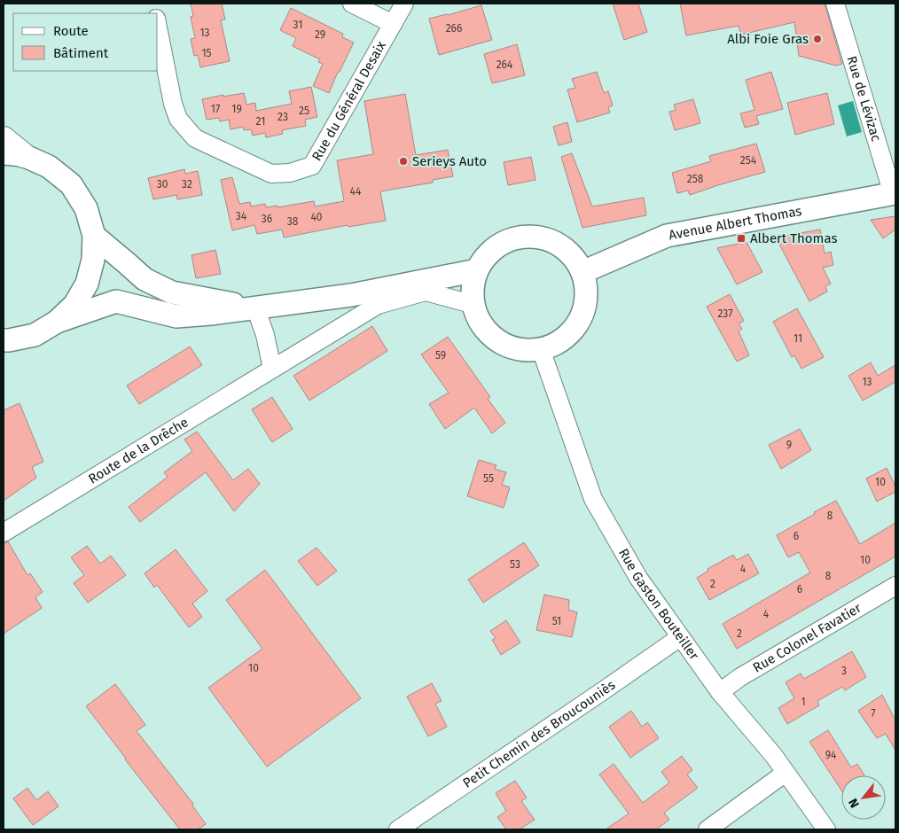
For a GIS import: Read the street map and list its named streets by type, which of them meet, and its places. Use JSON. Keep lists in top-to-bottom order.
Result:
{
  "streets": {
    "main road": ["Avenue Albert Thomas"],
    "street": [
      "Rue de Lévizac",
      "Rue du Général Desaix",
      "Route de la Drêche",
      "Rue Gaston Bouteiller",
      "Rue Colonel Favatier",
      "Petit Chemin des Broucouniès"
    ]
  },
  "crossings": [
    ["Rue de Lévizac", "Avenue Albert Thomas"],
    ["Avenue Albert Thomas", "Route de la Drêche"],
    ["Avenue Albert Thomas", "Rue Gaston Bouteiller"],
    ["Route de la Drêche", "Rue Gaston Bouteiller"],
    ["Rue Gaston Bouteiller", "Rue Colonel Favatier"],
    ["Rue Gaston Bouteiller", "Petit Chemin des Broucouniès"]
  ],
  "places": {
    "other": ["Albi Foie Gras", "Serieys Auto"],
    "transit": ["Albert Thomas"]
  },
  "house_numbers": [
    "31",
    "266",
    "13",
    "29",
    "15",
    "264",
    "17",
    "19",
    "25",
    "23",
    "21",
    "254",
    "258",
    "30",
    "32",
    "44",
    "34",
    "40",
    "36",
    "38",
    "237",
    "11",
    "59",
    "13",
    "9",
    "55",
    "10",
    "8",
    "6",
    "10",
    "53",
    "4",
    "8",
    "2",
    "6",
    "4",
    "51",
    "2",
    "10",
    "3",
    "1",
    "7",
    "94"
  ],
  "legend": ["Route", "Bâtiment"],
  "north": "bottom left"
}
